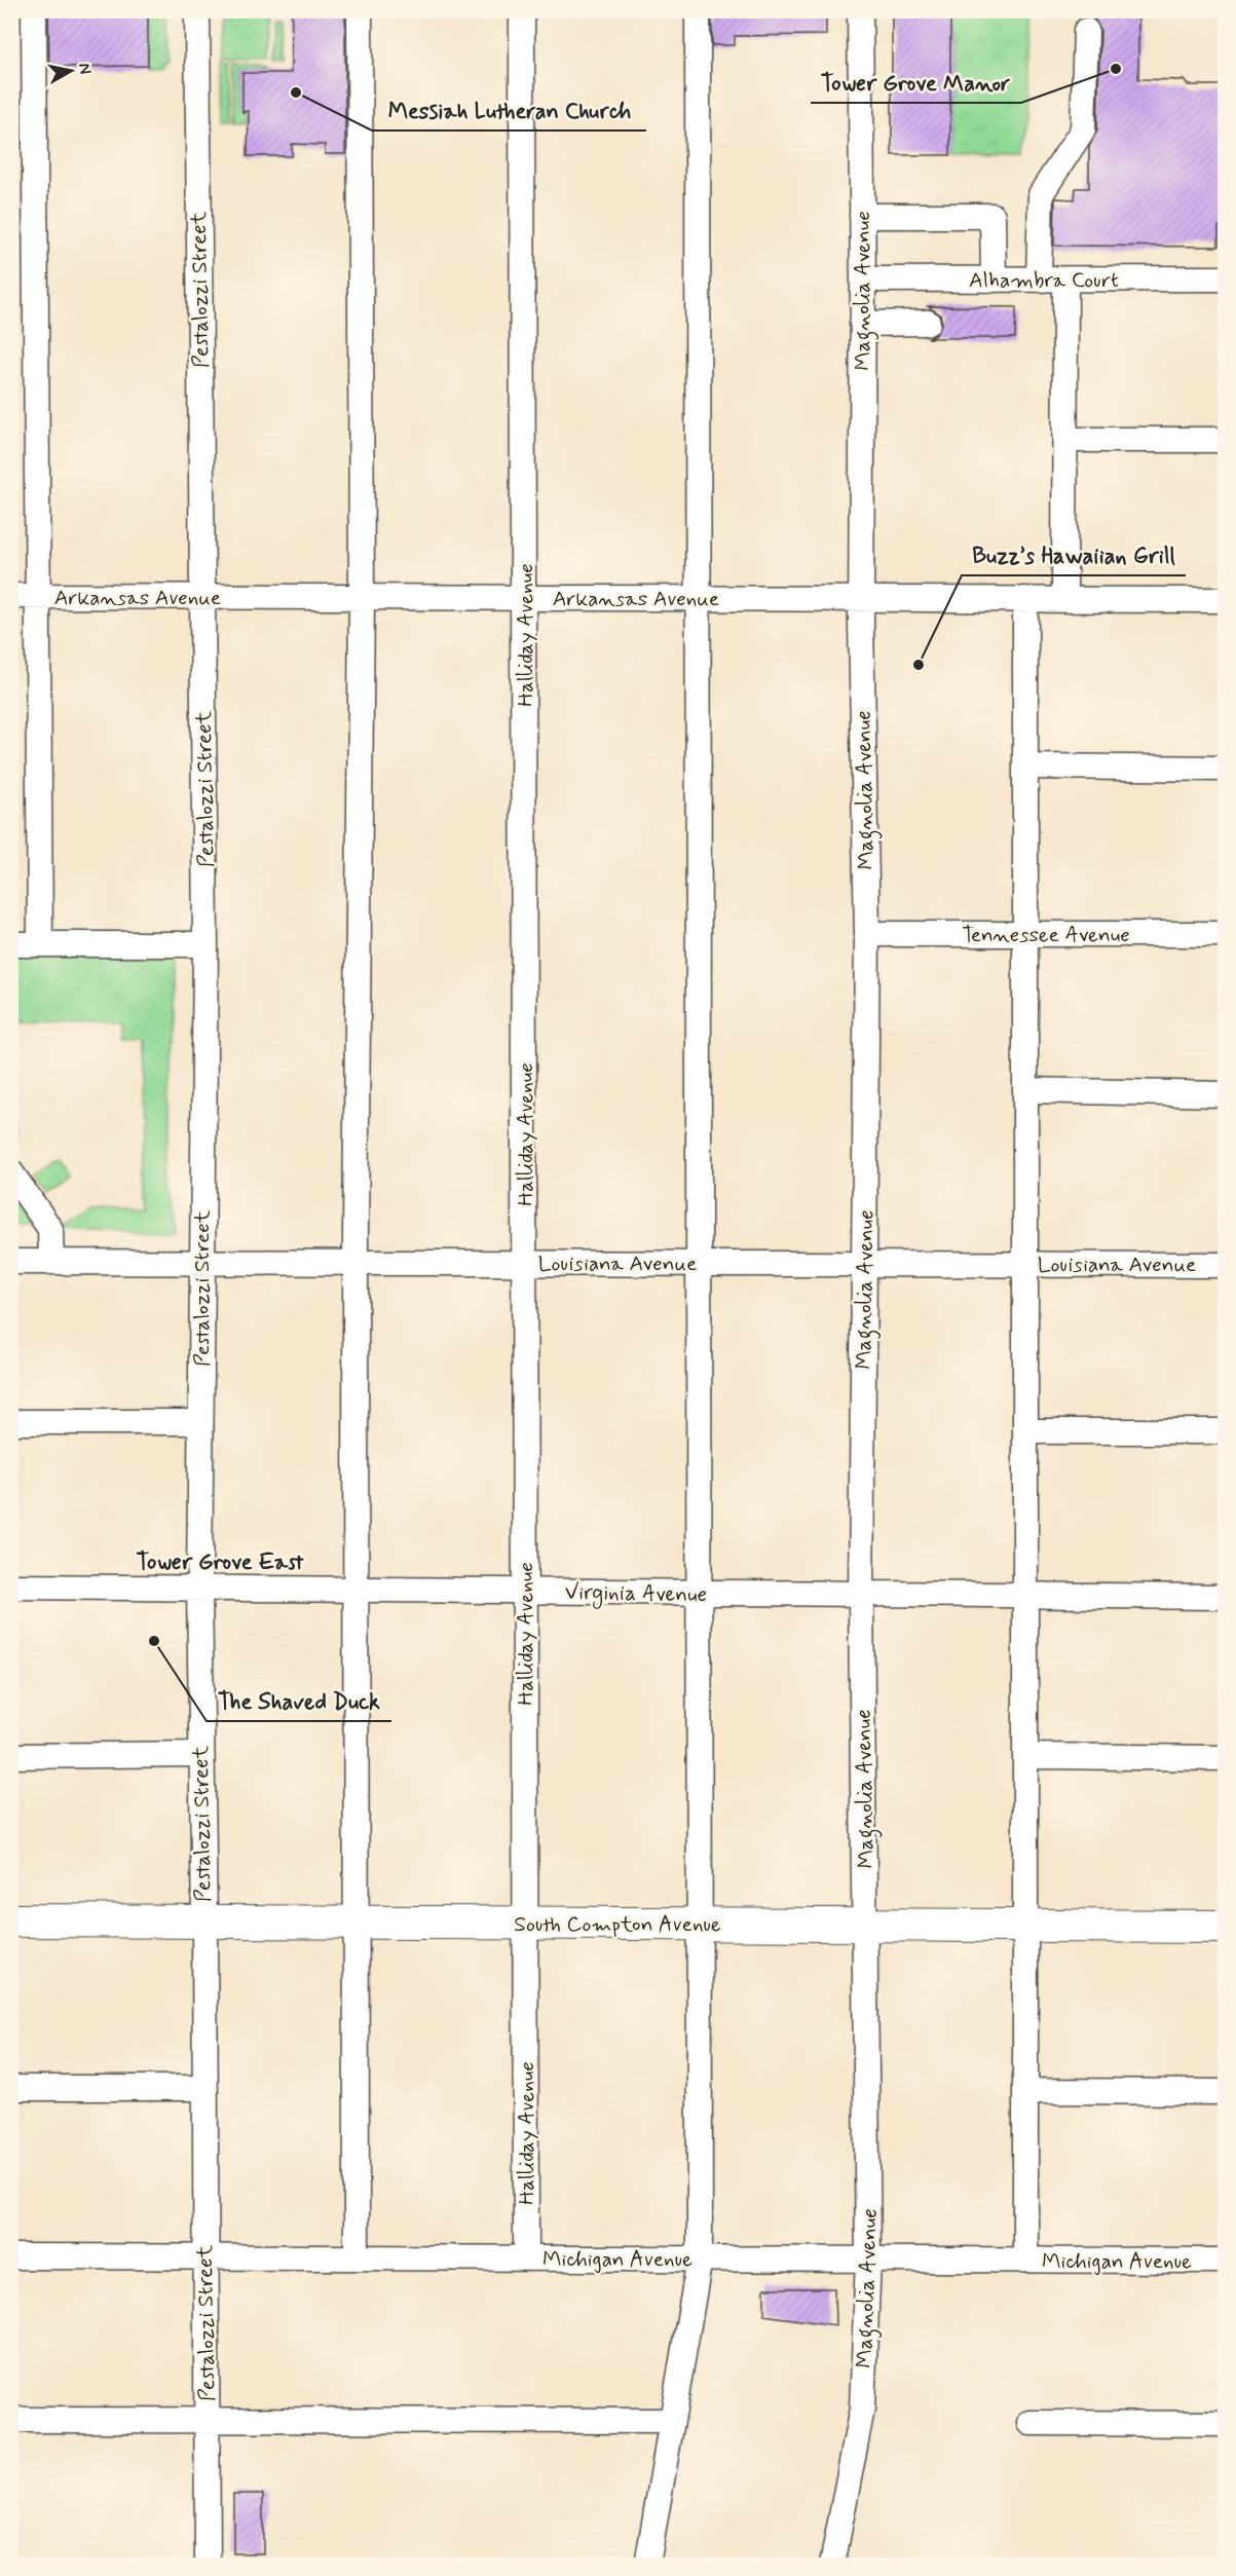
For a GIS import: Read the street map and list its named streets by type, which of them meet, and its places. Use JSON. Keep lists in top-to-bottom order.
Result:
{
  "streets": {
    "main road": ["South Compton Avenue"],
    "street": [
      "Alhambra Court",
      "Pestalozzi Street",
      "Magnolia Avenue",
      "Arkansas Avenue",
      "Halliday Avenue",
      "Tennessee Avenue",
      "Louisiana Avenue",
      "Virginia Avenue",
      "Michigan Avenue"
    ]
  },
  "crossings": [
    ["Alhambra Court", "Magnolia Avenue"],
    ["Pestalozzi Street", "Arkansas Avenue"],
    ["Pestalozzi Street", "Louisiana Avenue"],
    ["Pestalozzi Street", "Virginia Avenue"],
    ["Pestalozzi Street", "South Compton Avenue"],
    ["Pestalozzi Street", "Michigan Avenue"],
    ["Magnolia Avenue", "Arkansas Avenue"],
    ["Magnolia Avenue", "Tennessee Avenue"],
    ["Magnolia Avenue", "Louisiana Avenue"],
    ["Magnolia Avenue", "Virginia Avenue"],
    ["Magnolia Avenue", "South Compton Avenue"],
    ["Magnolia Avenue", "Michigan Avenue"],
    ["Arkansas Avenue", "Halliday Avenue"],
    ["Halliday Avenue", "Louisiana Avenue"],
    ["Halliday Avenue", "Virginia Avenue"],
    ["Halliday Avenue", "South Compton Avenue"],
    ["Halliday Avenue", "Michigan Avenue"]
  ],
  "districts": ["Tower Grove East"],
  "places": [
    "Tower Grove Manor",
    "Messiah Lutheran Church",
    "Buzz’s Hawaiian Grill",
    "The Shaved Duck"
  ],
  "north": "right"
}
